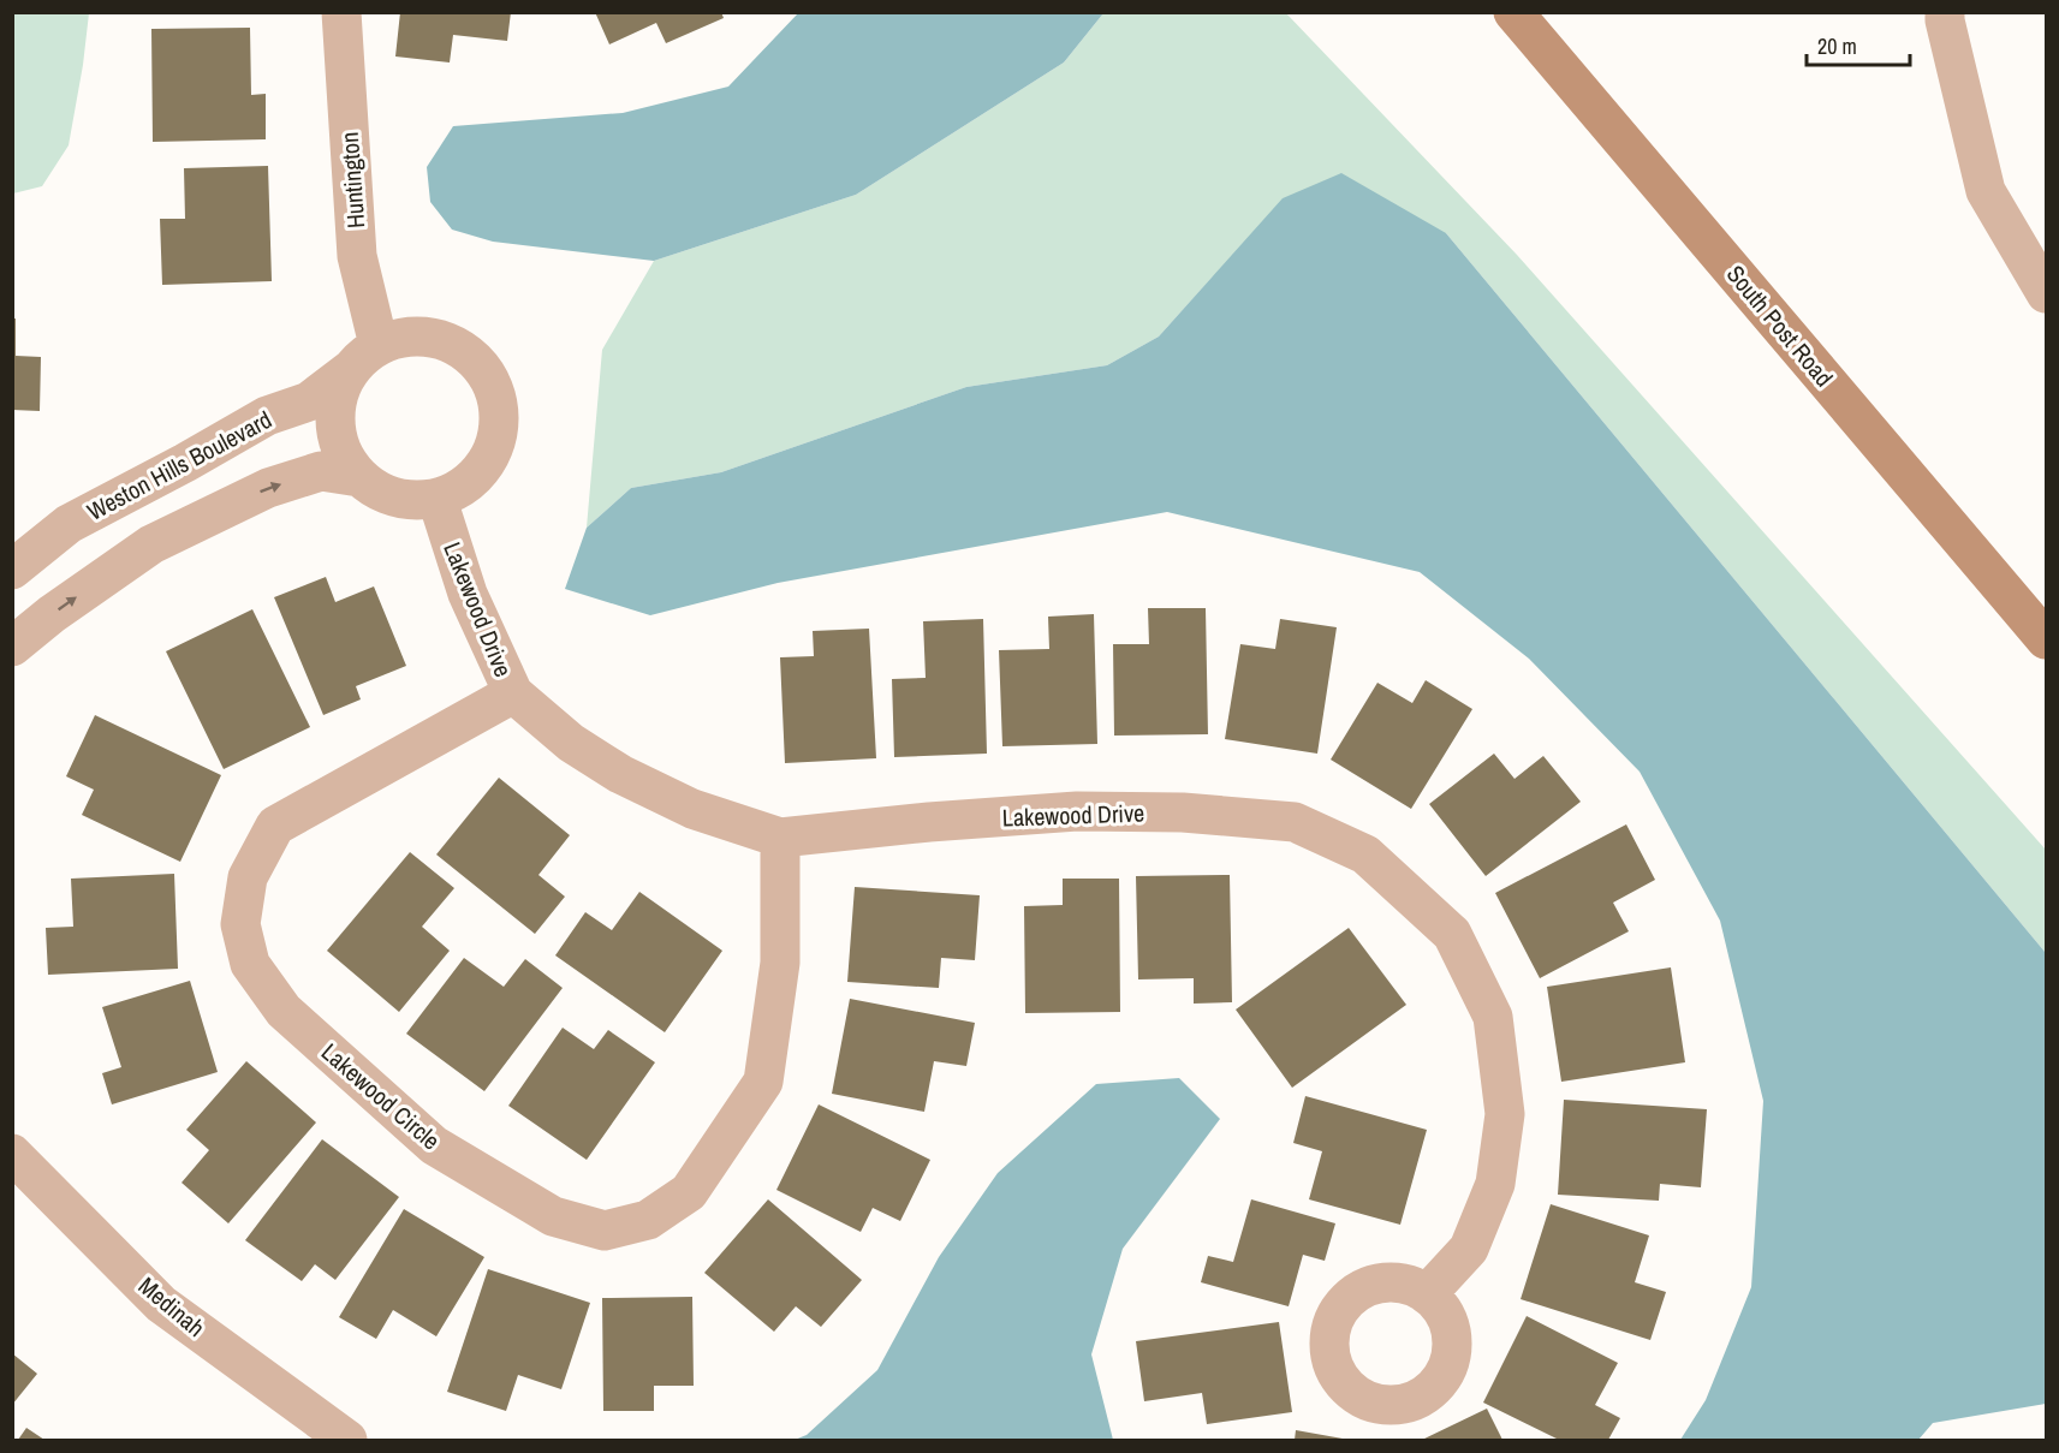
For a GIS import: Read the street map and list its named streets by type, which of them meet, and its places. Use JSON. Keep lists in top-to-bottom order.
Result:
{
  "streets": {
    "street": [
      "Huntington",
      "South Post Road",
      "Weston Hills Boulevard",
      "Lakewood Drive",
      "Lakewood Circle",
      "Medinah"
    ]
  },
  "crossings": [
    ["Huntington", "Weston Hills Boulevard"],
    ["Huntington", "Lakewood Drive"],
    ["Weston Hills Boulevard", "Lakewood Drive"],
    ["Lakewood Drive", "Lakewood Circle"]
  ],
  "scale_bar": "20 m"
}
